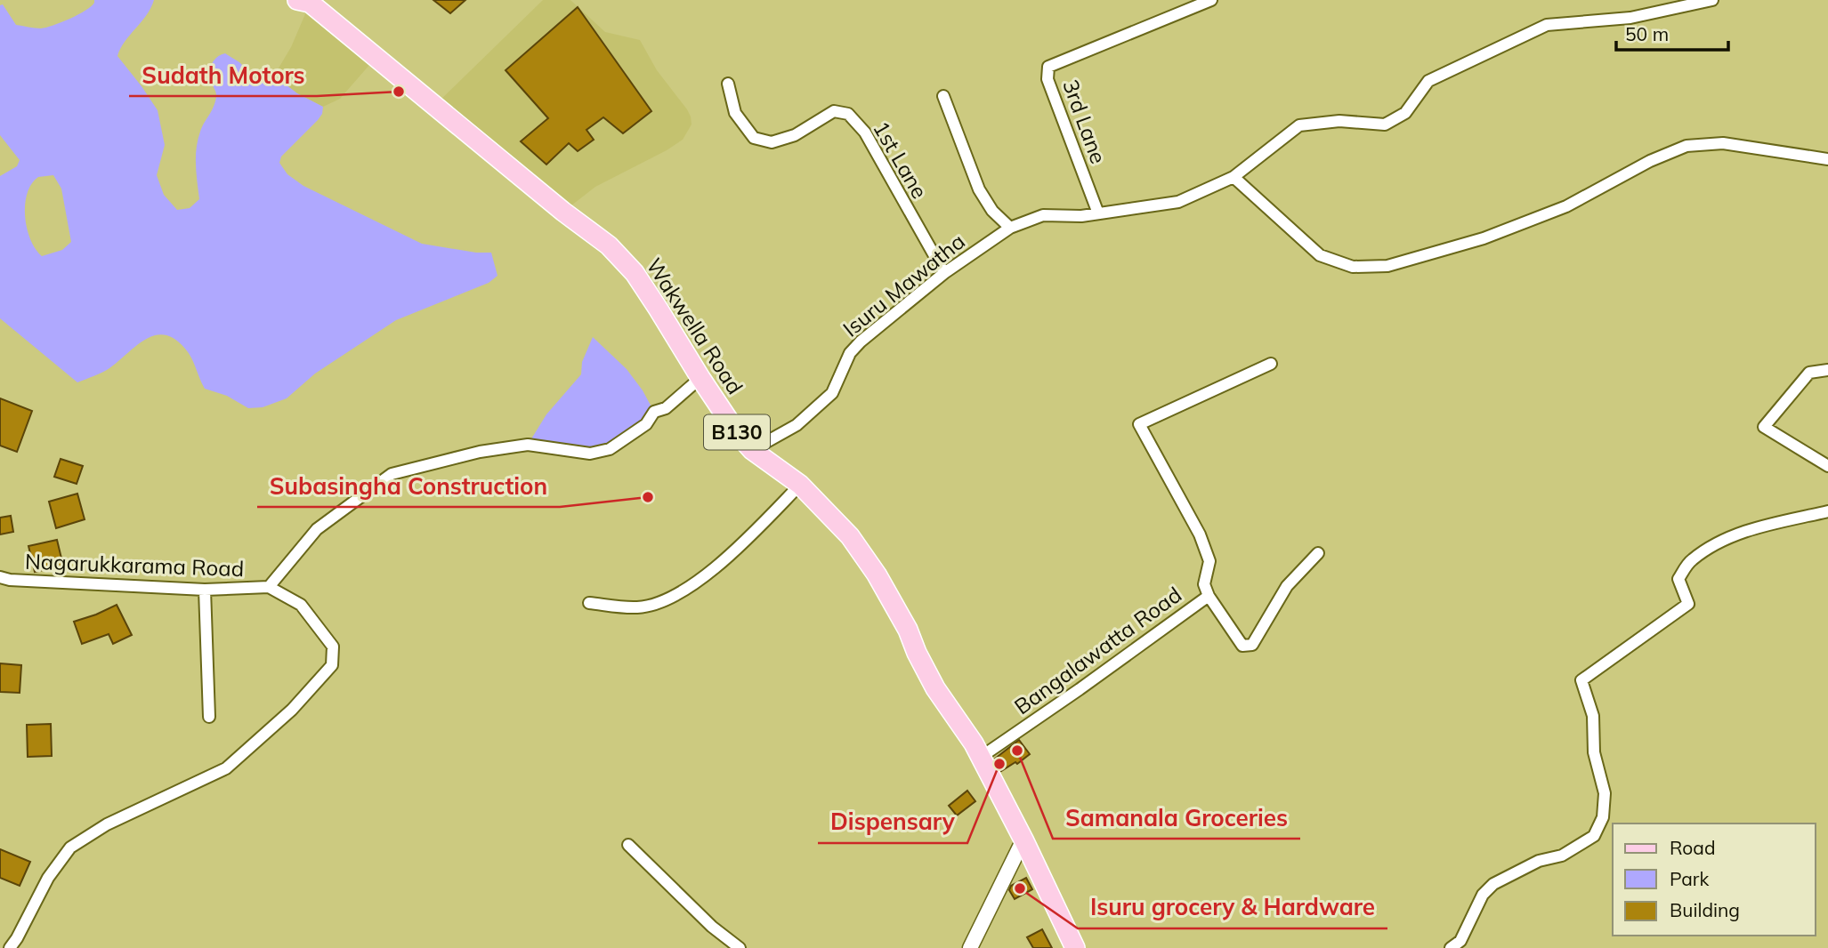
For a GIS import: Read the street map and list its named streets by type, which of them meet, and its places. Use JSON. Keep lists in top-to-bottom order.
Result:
{
  "streets": {
    "main road": ["Wakwella Road", "B130"],
    "street": [
      "3rd Lane",
      "1st Lane",
      "Isuru Mawatha",
      "Nagarukkarama Road",
      "Bangalawatta Road"
    ]
  },
  "crossings": [
    ["3rd Lane", "Isuru Mawatha"],
    ["1st Lane", "Isuru Mawatha"],
    ["Isuru Mawatha", "Wakwella Road"],
    ["Wakwella Road", "Bangalawatta Road"]
  ],
  "places": [
    "Sudath Motors",
    "Subasingha Construction",
    "Samanala Groceries",
    "Dispensary",
    "Isuru grocery & Hardware"
  ],
  "legend": ["Road", "Park", "Building"],
  "scale_bar": "50 m"
}
